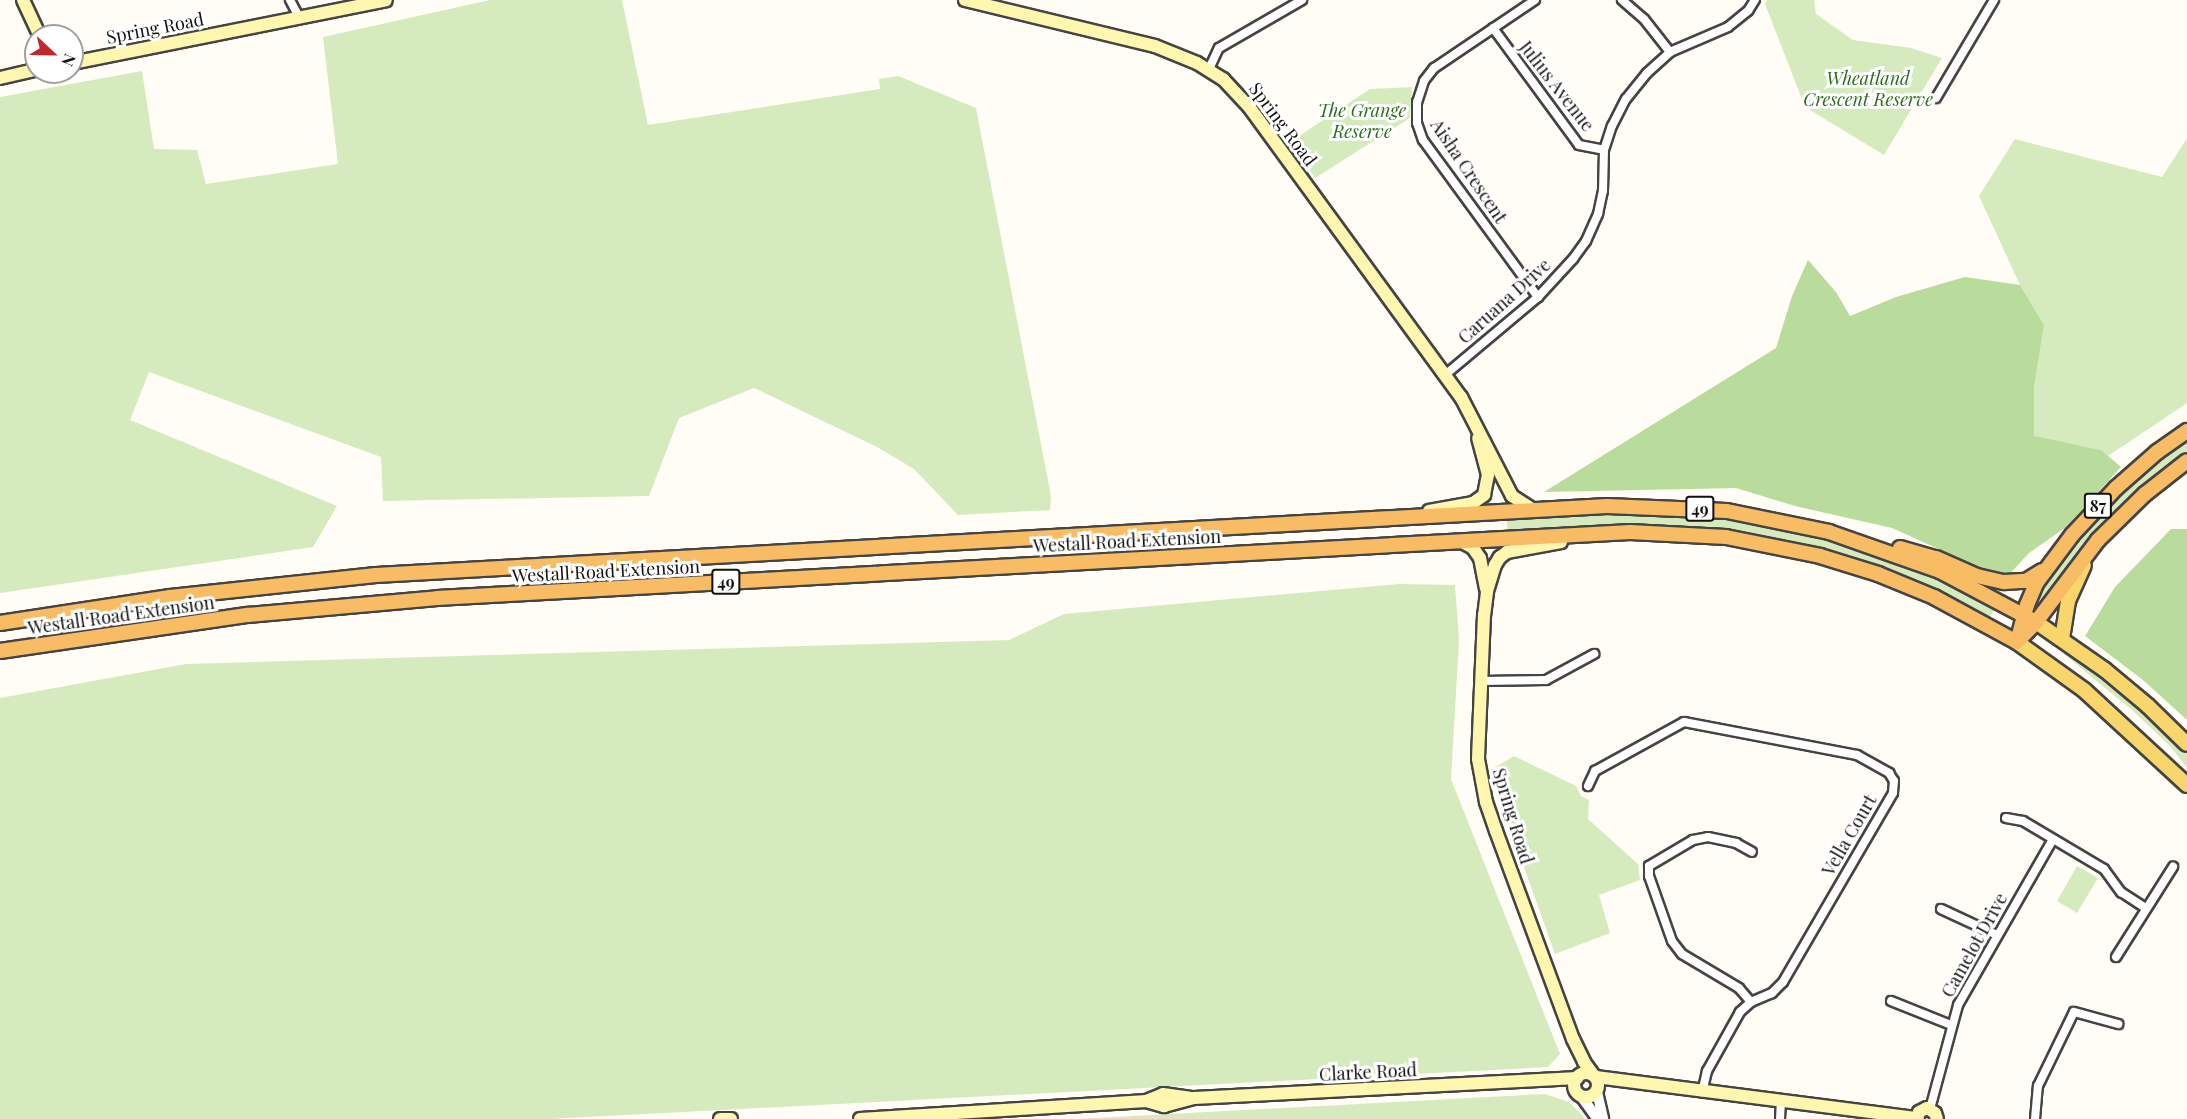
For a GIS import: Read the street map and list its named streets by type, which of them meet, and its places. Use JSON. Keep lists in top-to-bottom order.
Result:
{
  "streets": {
    "highway": ["87", "49", "Westall Road Extension"],
    "main road": ["Spring Road", "Clarke Road"],
    "street": [
      "Julius Avenue",
      "Aisha Crescent",
      "Caruana Drive",
      "Vella Court",
      "Camelot Drive"
    ]
  },
  "crossings": [
    ["Spring Road", "Caruana Drive"],
    ["Spring Road", "Westall Road Extension"],
    ["Spring Road", "Clarke Road"],
    ["Julius Avenue", "Aisha Crescent"],
    ["Julius Avenue", "Caruana Drive"],
    ["Aisha Crescent", "Caruana Drive"],
    ["87", "Westall Road Extension"]
  ],
  "parks": ["Wheatland Crescent Reserve", "The Grange Reserve"],
  "north": "right"
}
